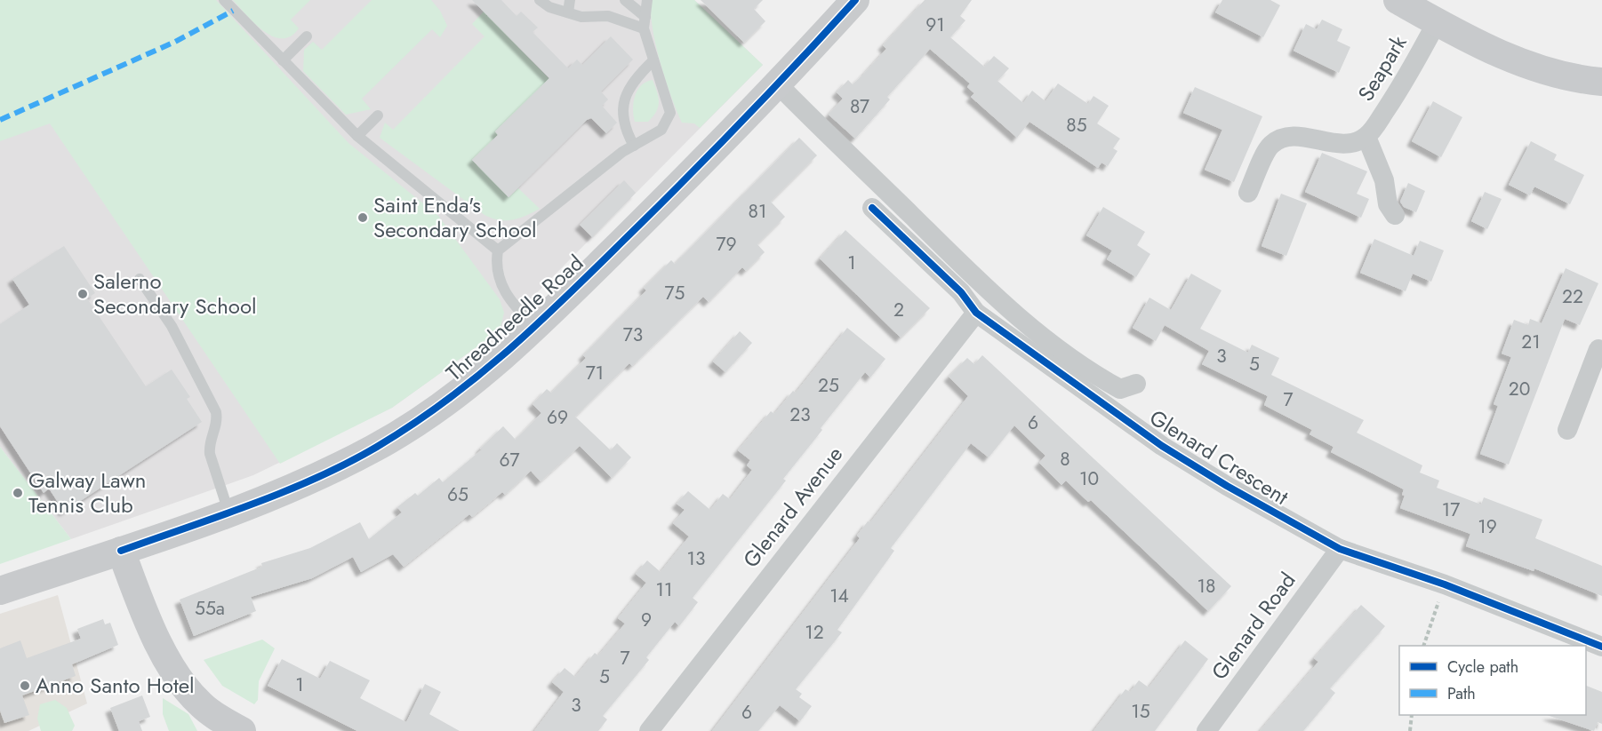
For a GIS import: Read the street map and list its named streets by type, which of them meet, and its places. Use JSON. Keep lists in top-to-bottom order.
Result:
{
  "streets": {
    "main road": ["Threadneedle Road"],
    "street": [
      "Seapark",
      "Glenard Crescent",
      "Glenard Avenue",
      "Glenard Road"
    ]
  },
  "crossings": [
    ["Glenard Crescent", "Glenard Avenue"],
    ["Glenard Crescent", "Glenard Road"]
  ],
  "places": [
    "Saint Enda's Secondary School",
    "Salerno Secondary School",
    "Galway Lawn Tennis Club",
    "Anno Santo Hotel"
  ],
  "house_numbers": [
    "91",
    "87",
    "85",
    "81",
    "79",
    "1",
    "75",
    "22",
    "2",
    "73",
    "21",
    "3",
    "5",
    "71",
    "25",
    "20",
    "7",
    "23",
    "69",
    "6",
    "8",
    "67",
    "10",
    "65",
    "17",
    "19",
    "13",
    "18",
    "11",
    "14",
    "55a",
    "9",
    "12",
    "7",
    "5",
    "1",
    "3",
    "15",
    "6"
  ],
  "legend": ["Cycle path", "Path"]
}
